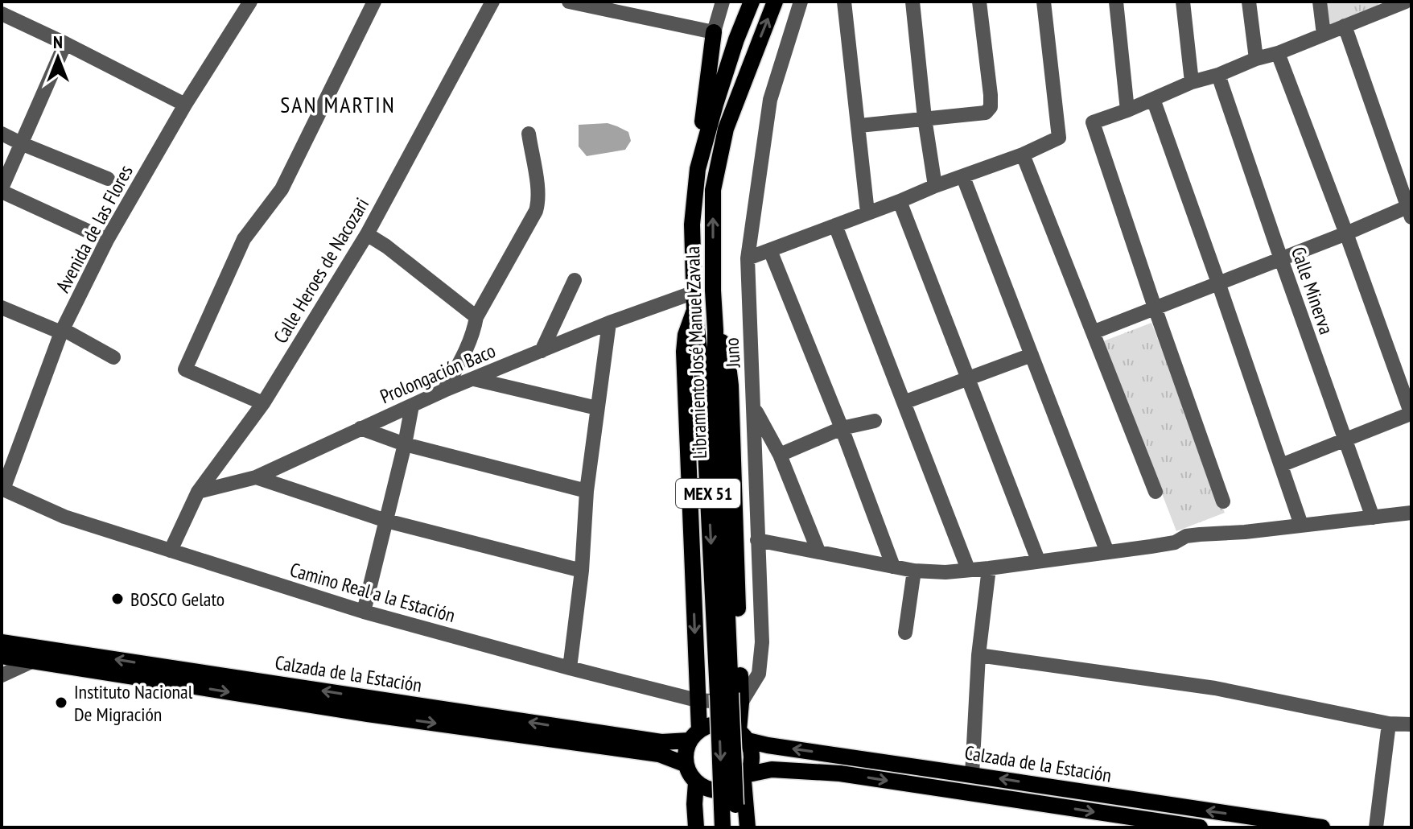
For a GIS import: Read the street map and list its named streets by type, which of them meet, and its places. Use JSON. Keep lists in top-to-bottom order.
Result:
{
  "streets": {
    "main road": ["Libramiento José Manuel Zavala", "MEX 51", "Calzada de la Estación"],
    "street": [
      "Avenida de las Flores",
      "Calle Heroes de Nacozari",
      "Calle Minerva",
      "Juno",
      "Prolongación Baco",
      "Camino Real a la Estación"
    ]
  },
  "crossings": [
    ["Avenida de las Flores", "Camino Real a la Estación"],
    ["Calle Heroes de Nacozari", "Prolongación Baco"],
    ["Calle Heroes de Nacozari", "Camino Real a la Estación"],
    ["Libramiento José Manuel Zavala", "Juno"],
    ["Libramiento José Manuel Zavala", "Prolongación Baco"],
    ["Libramiento José Manuel Zavala", "Camino Real a la Estación"],
    ["Juno", "Camino Real a la Estación"]
  ],
  "districts": ["SAN MARTIN"],
  "places": ["BOSCO Gelato", "Instituto Nacional De Migración"],
  "north": "top"
}
